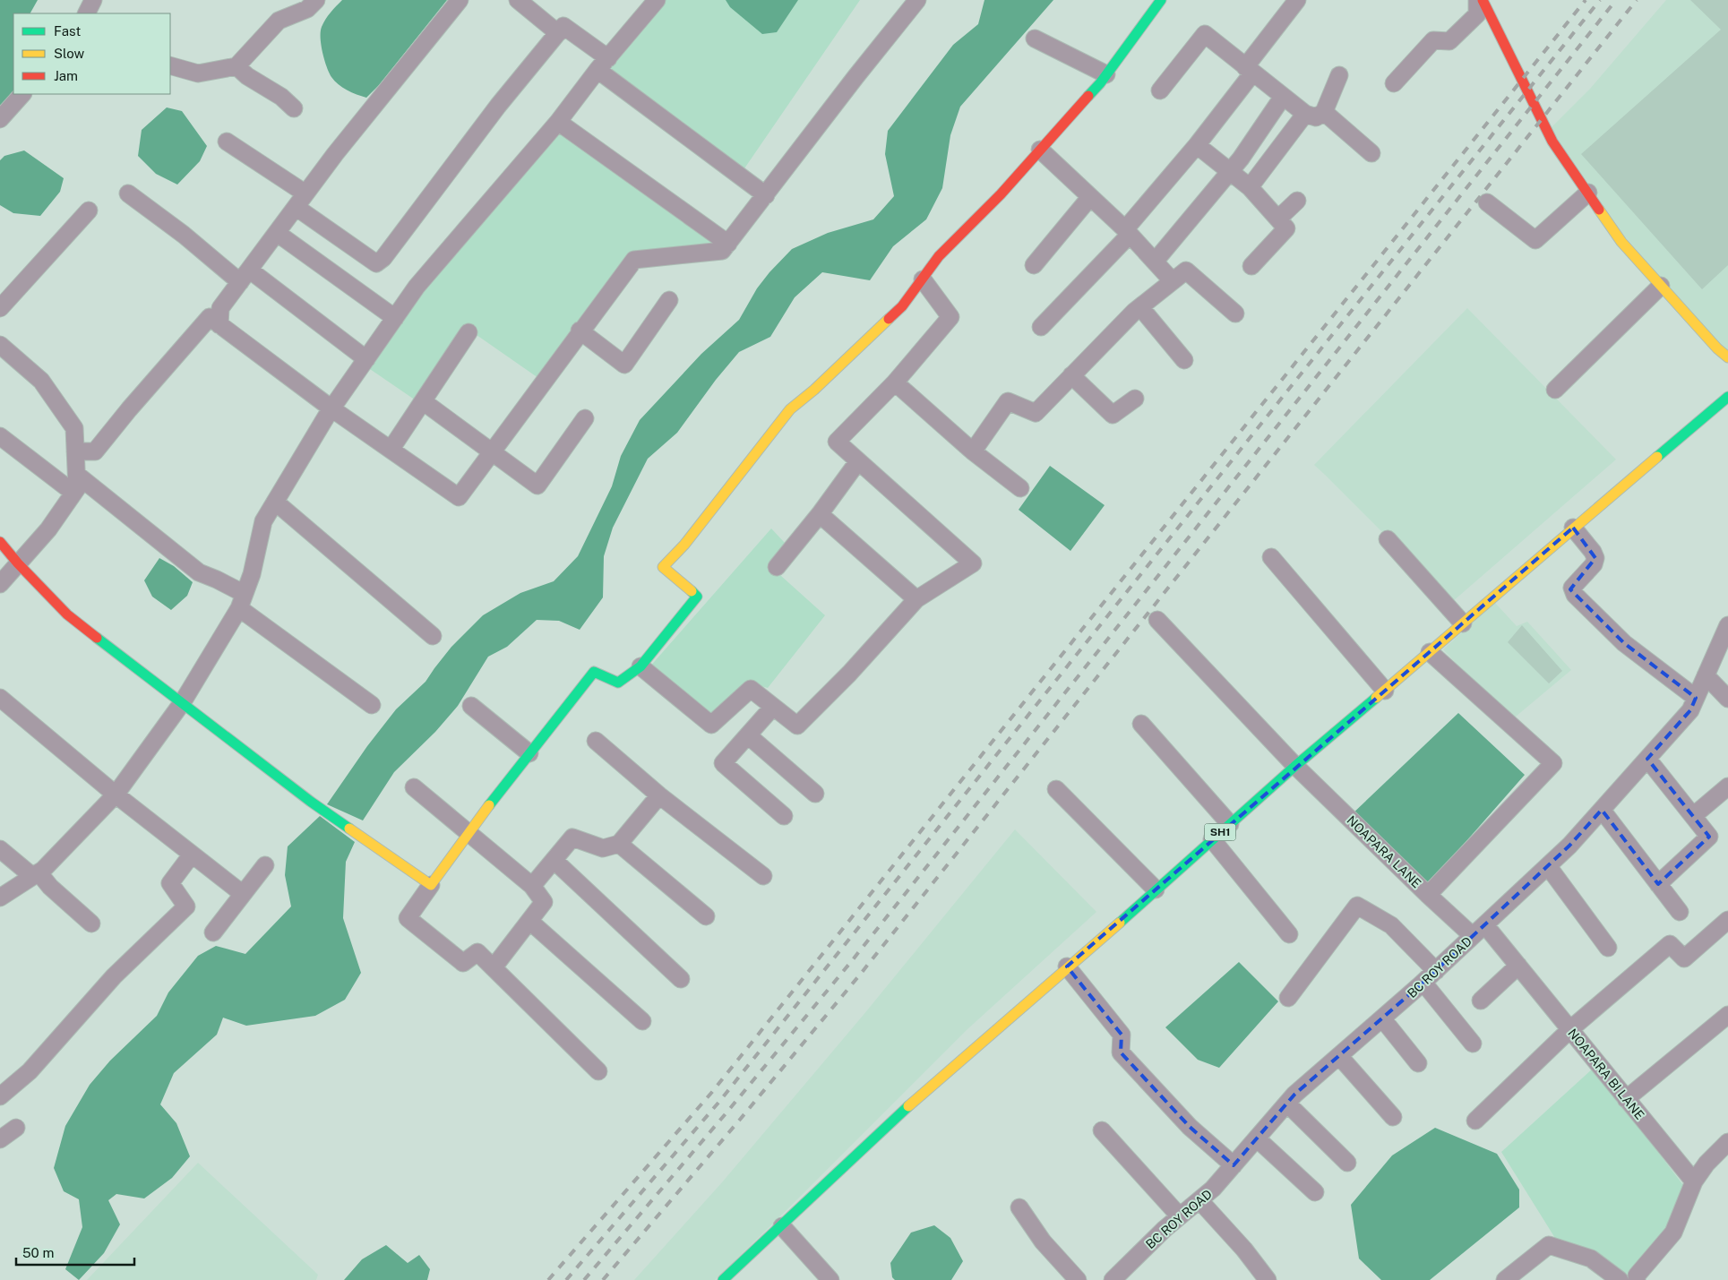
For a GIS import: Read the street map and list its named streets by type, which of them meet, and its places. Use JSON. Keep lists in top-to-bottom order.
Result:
{
  "streets": {
    "street": [
      "SH1",
      "NOAPARA LANE",
      "BC ROY ROAD",
      "NOAPARA BI LANE"
    ]
  },
  "crossings": [
    ["SH1", "NOAPARA LANE"],
    ["NOAPARA LANE", "BC ROY ROAD"],
    ["NOAPARA LANE", "NOAPARA BI LANE"],
    ["BC ROY ROAD", "NOAPARA BI LANE"]
  ],
  "legend": ["Fast", "Slow", "Jam"],
  "scale_bar": "50 m"
}
